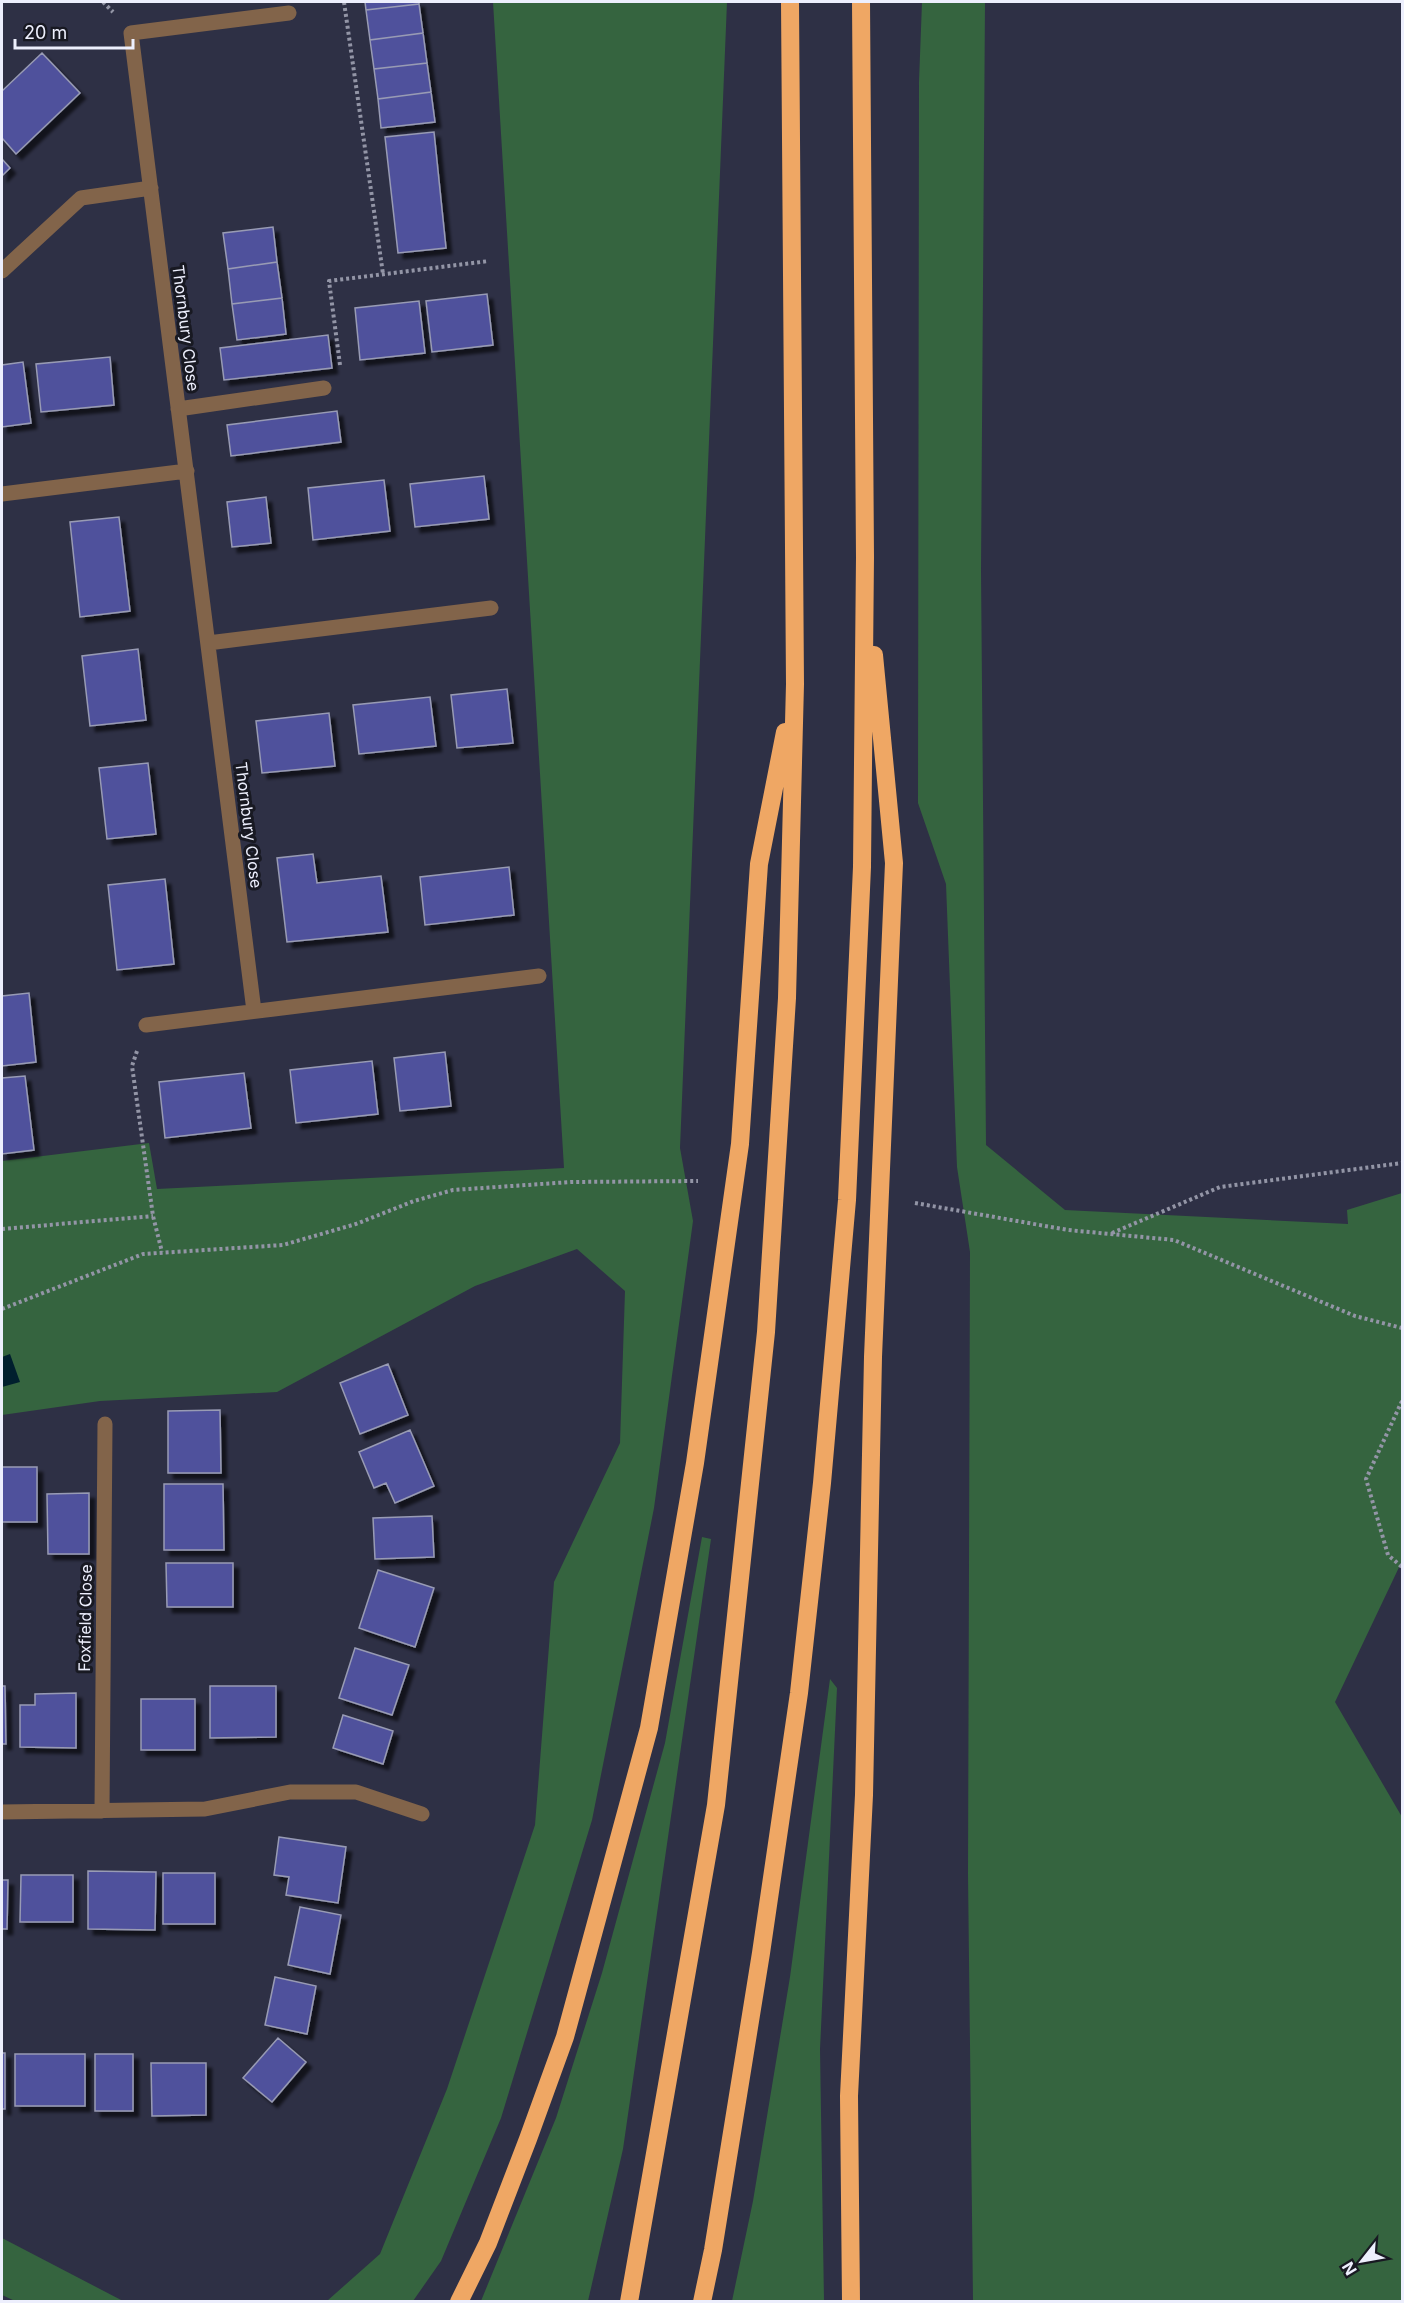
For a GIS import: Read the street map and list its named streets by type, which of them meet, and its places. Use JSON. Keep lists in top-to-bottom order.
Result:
{
  "streets": {
    "street": ["Thornbury Close", "Foxfield Close"]
  },
  "scale_bar": "20 m",
  "north": "bottom left"
}
